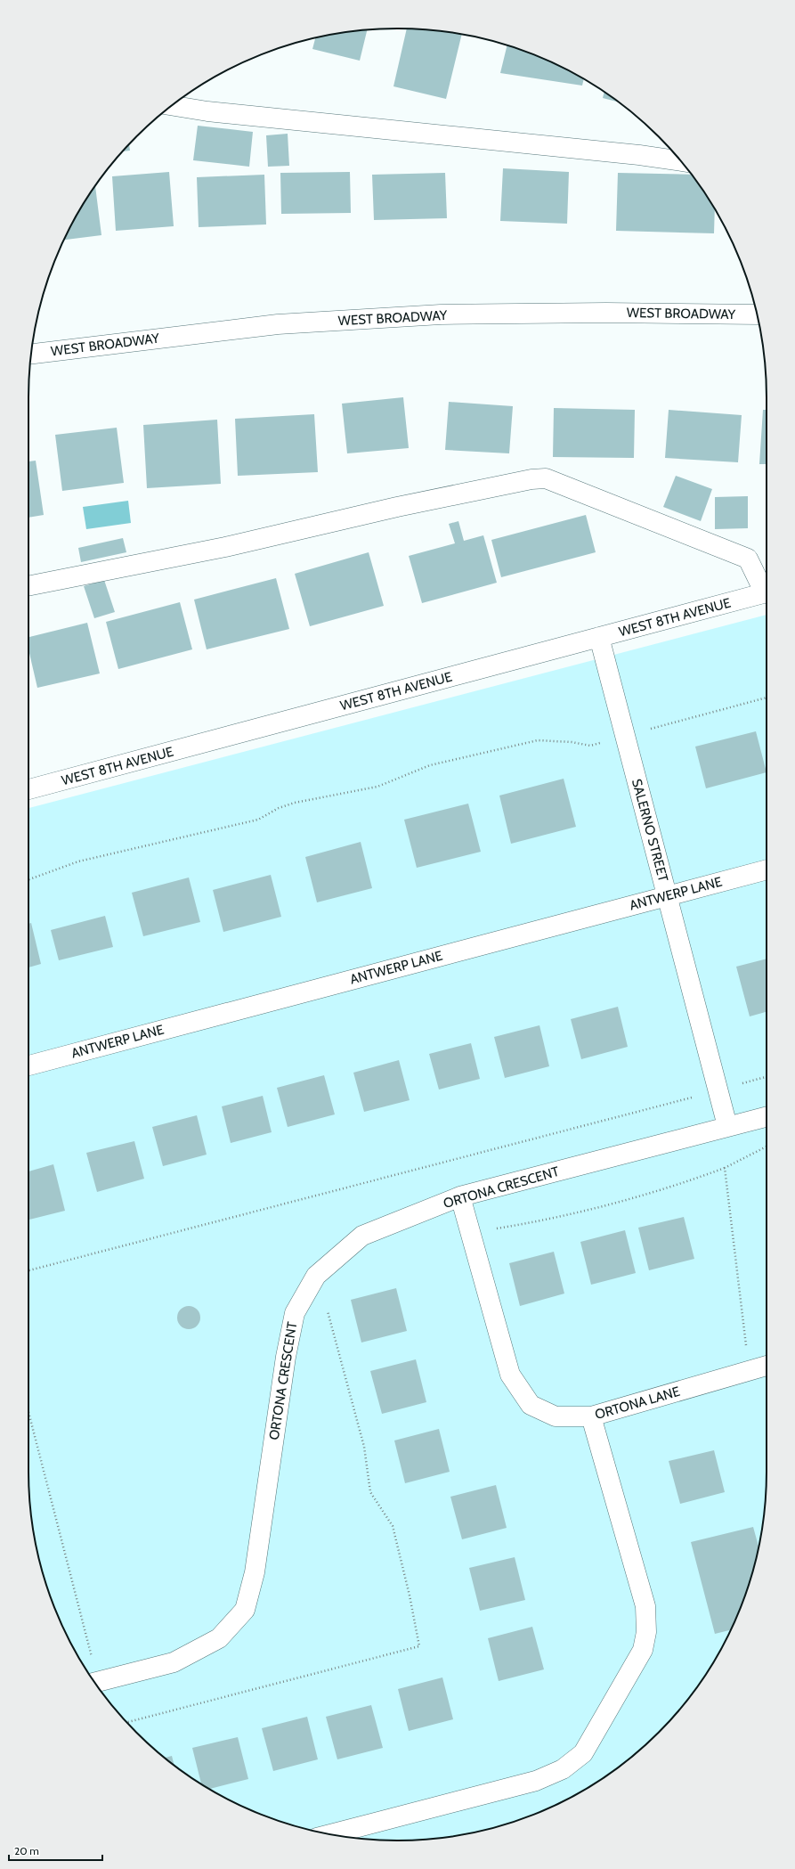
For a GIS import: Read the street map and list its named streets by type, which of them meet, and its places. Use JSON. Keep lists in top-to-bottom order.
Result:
{
  "streets": {
    "street": [
      "WEST BROADWAY",
      "WEST 8TH AVENUE",
      "SALERNO STREET",
      "ANTWERP LANE",
      "ORTONA CRESCENT",
      "ORTONA LANE"
    ]
  },
  "crossings": [
    ["WEST 8TH AVENUE", "SALERNO STREET"],
    ["SALERNO STREET", "ANTWERP LANE"],
    ["SALERNO STREET", "ORTONA CRESCENT"],
    ["ORTONA CRESCENT", "ORTONA LANE"]
  ],
  "scale_bar": "20 m"
}
